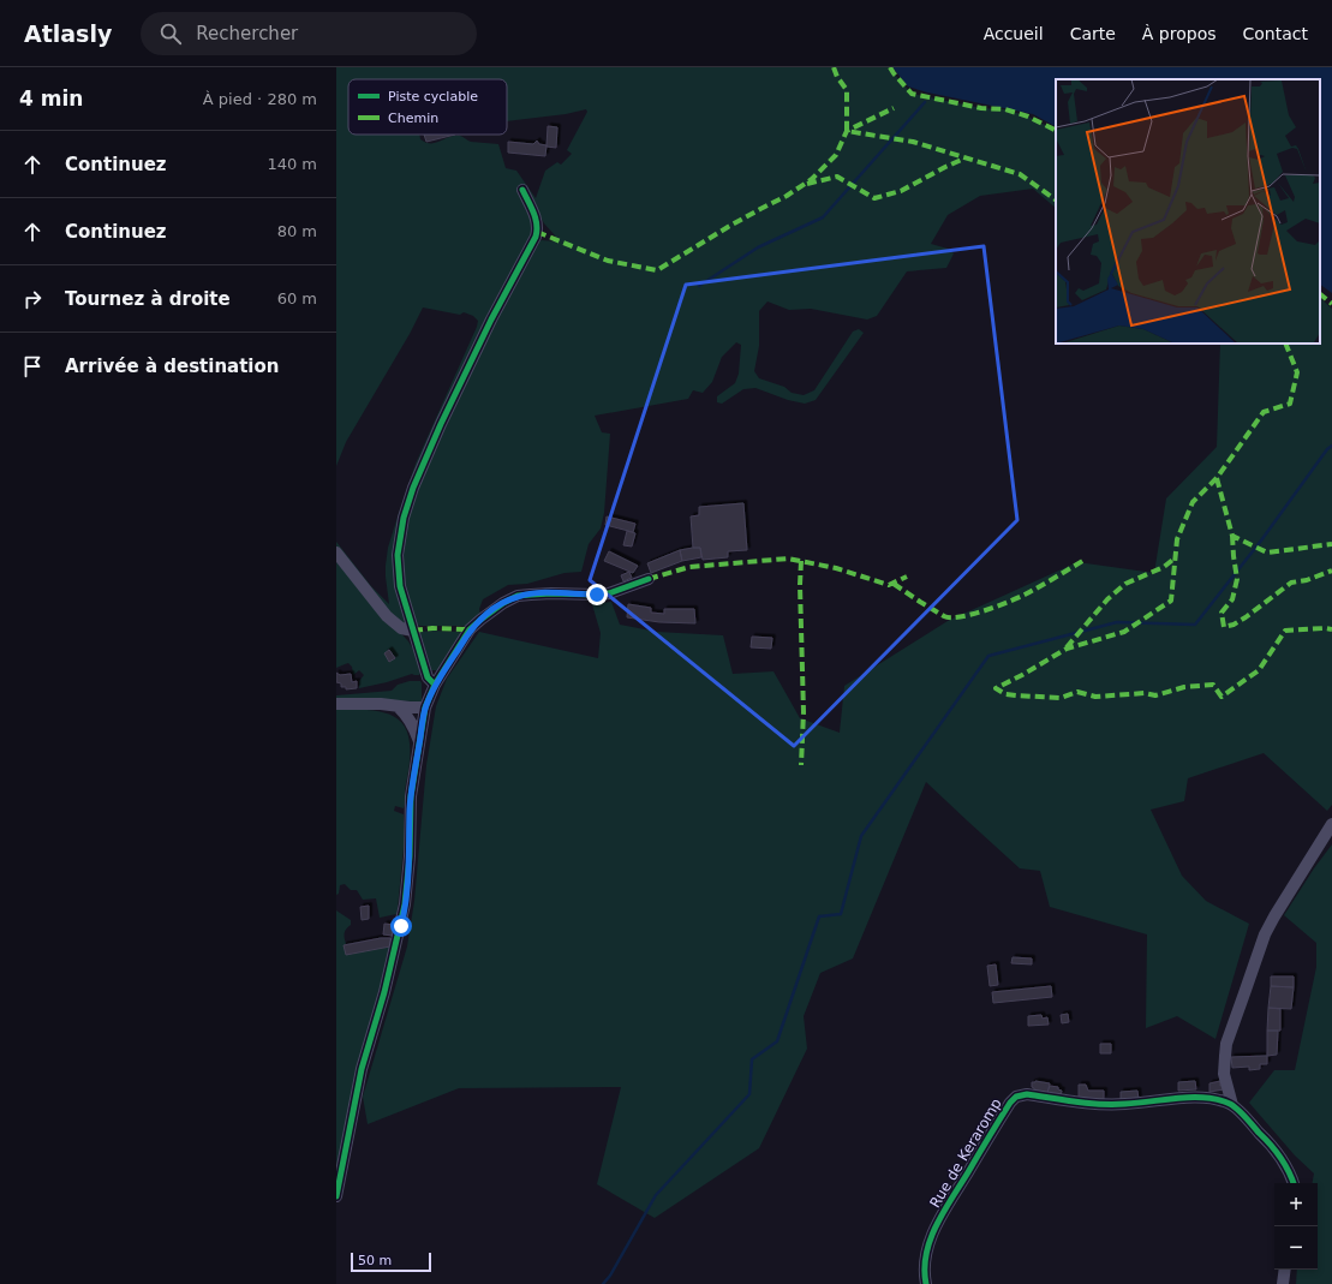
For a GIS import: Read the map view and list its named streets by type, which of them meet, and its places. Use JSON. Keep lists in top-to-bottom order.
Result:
{
  "streets": {
    "street": ["Rue de Keraromp"]
  },
  "legend": ["Piste cyclable", "Chemin"],
  "scale_bar": "50 m",
  "page": {
    "header": "Atlasly",
    "search": "Rechercher",
    "nav": [
      "Accueil",
      "Carte",
      "À propos",
      "Contact"
    ],
    "heading": ["4 min", "À pied · 280 m"],
    "list": [
      ["Continuez", "140 m"],
      ["Continuez", "80 m"],
      ["Tournez à droite", "60 m"],
      "Arrivée à destination"
    ],
    "map_buttons": ["+", "−"],
    "scale": "50 m"
  }
}
